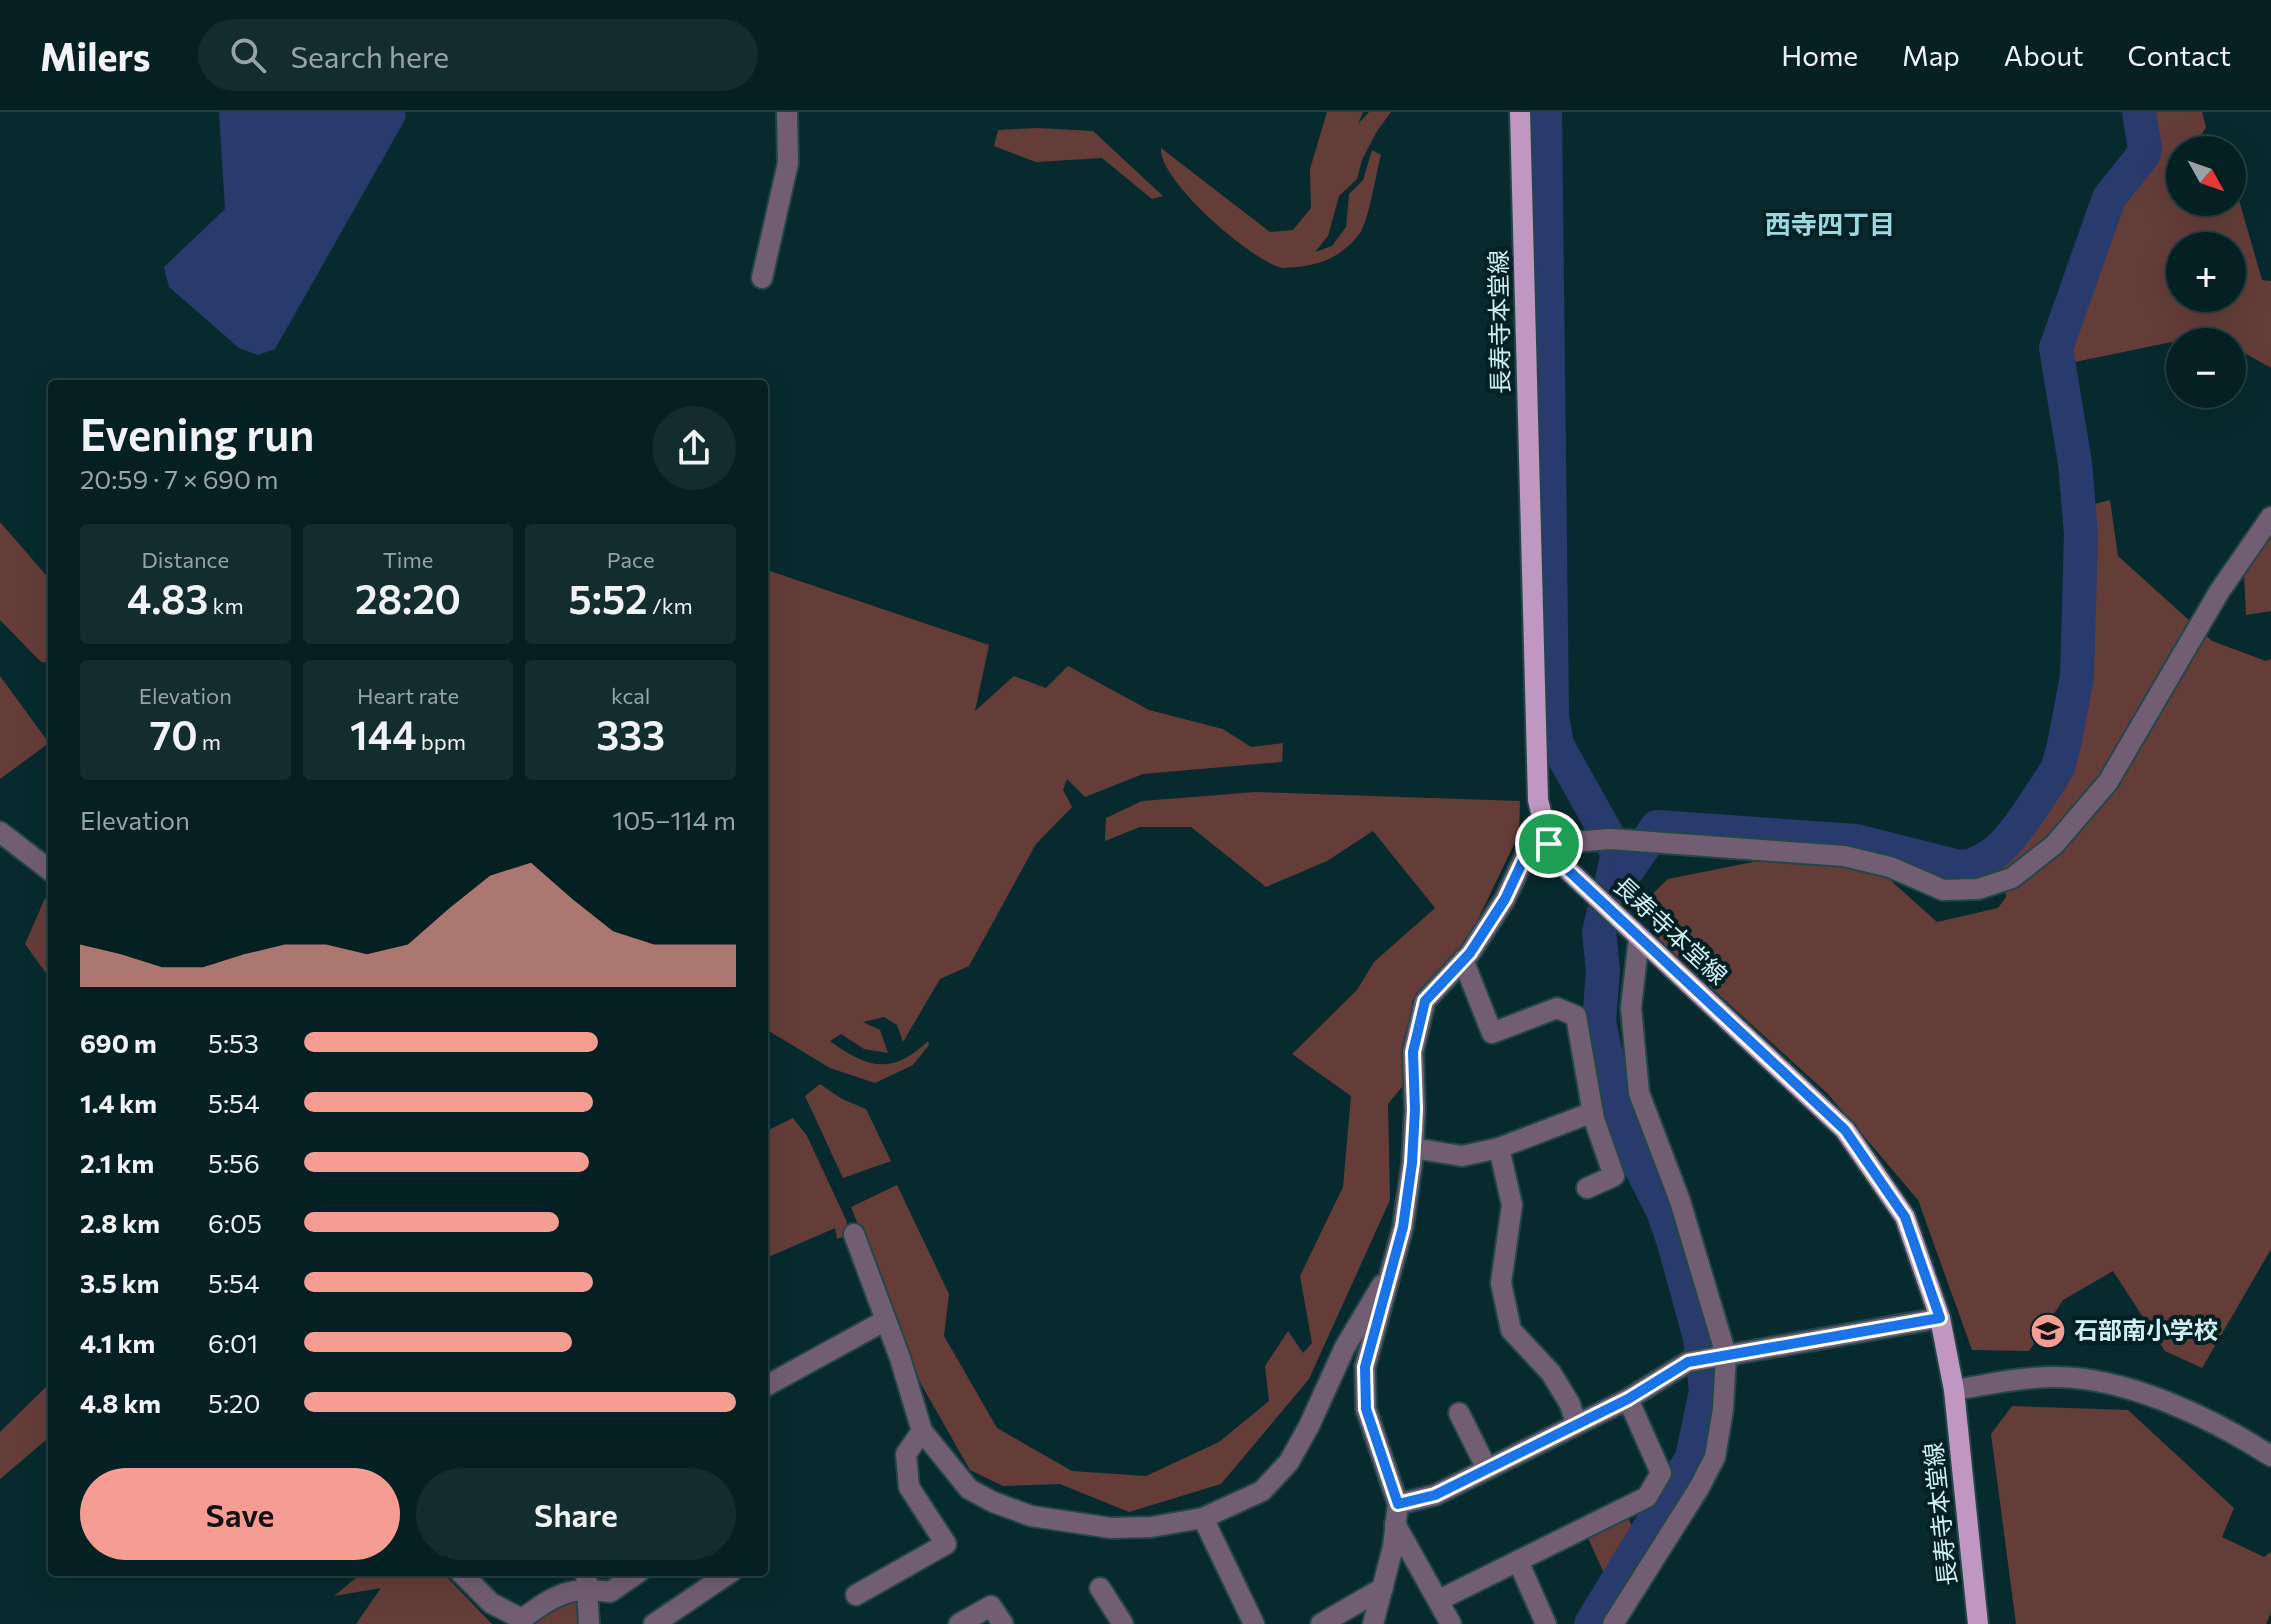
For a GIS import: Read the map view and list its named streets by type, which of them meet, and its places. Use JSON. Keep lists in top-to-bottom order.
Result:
{
  "streets": {
    "main road": ["長寿寺本堂線"]
  },
  "districts": ["西寺四丁目"],
  "places": {
    "school or university": ["石部南小学校"]
  },
  "north": "bottom right",
  "page": {
    "header": "Milers",
    "search": "Search here",
    "nav": [
      "Home",
      "Map",
      "About",
      "Contact"
    ],
    "map_buttons": ["+", "−"],
    "heading": ["Evening run", "20:59 · 7 × 690 m"],
    "stats": [
      ["Distance", "4.83 km"],
      ["Time", "28:20"],
      ["Pace", "5:52 /km"],
      ["Elevation", "70 m"],
      ["Heart rate", "144 bpm"],
      ["kcal", "333"]
    ],
    "chart": ["Elevation", "105–114 m"],
    "list": [
      {
        "name": "690 m",
        "note": "5:53"
      },
      {
        "name": "1.4 km",
        "note": "5:54"
      },
      {
        "name": "2.1 km",
        "note": "5:56"
      },
      {
        "name": "2.8 km",
        "note": "6:05"
      },
      {
        "name": "3.5 km",
        "note": "5:54"
      },
      {
        "name": "4.1 km",
        "note": "6:01"
      },
      {
        "name": "4.8 km",
        "note": "5:20"
      }
    ],
    "buttons": ["Save", "Share"]
  }
}
